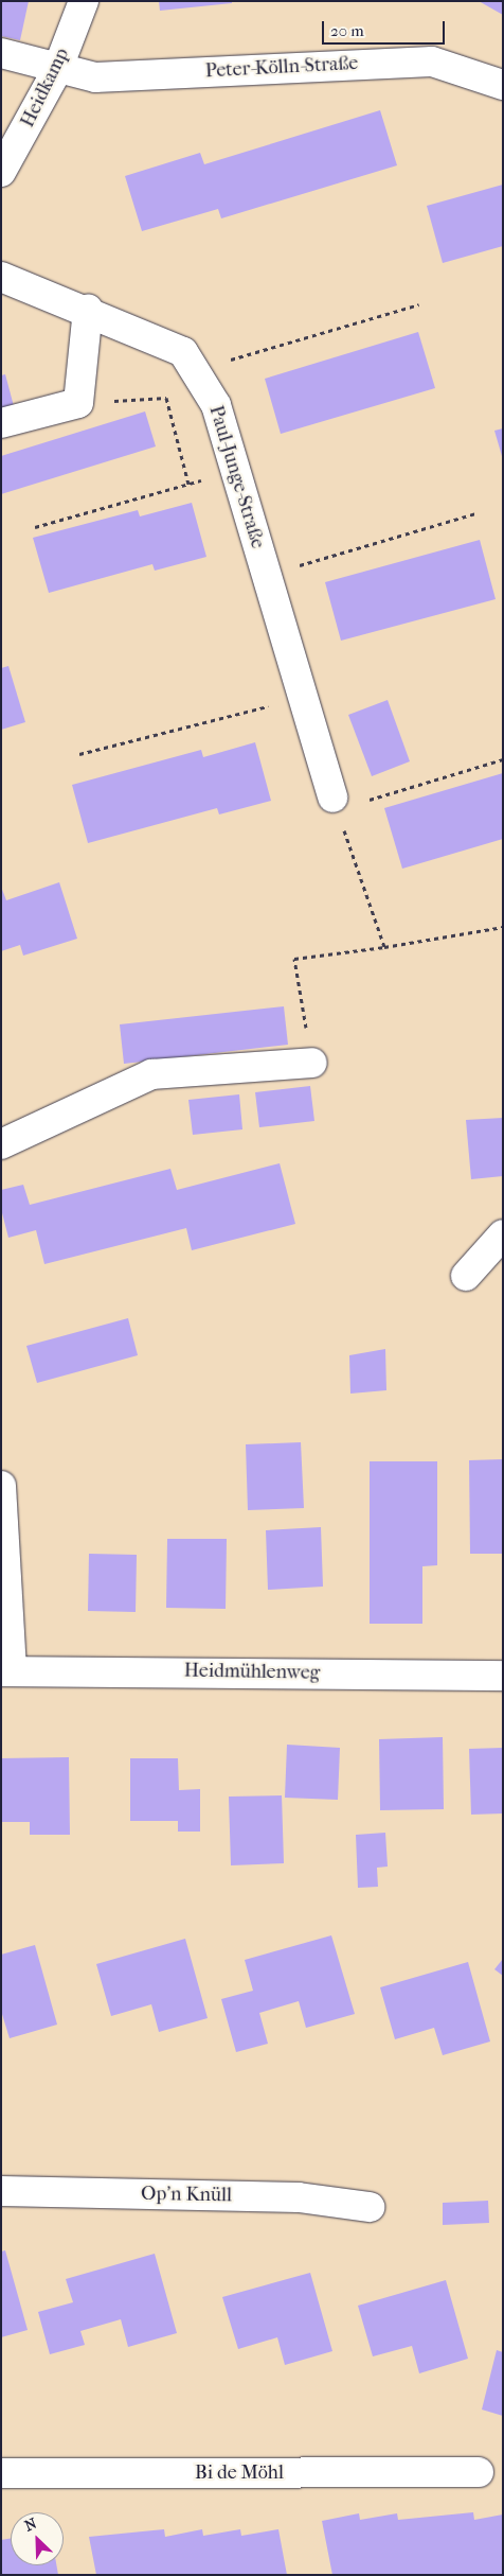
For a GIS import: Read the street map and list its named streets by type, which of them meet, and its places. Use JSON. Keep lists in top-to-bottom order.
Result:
{
  "streets": {
    "street": [
      "Peter-Kölln-Straße",
      "Heidkamp",
      "Paul-Junge-Straße",
      "Heidmühlenweg",
      "Op'n Knüll",
      "Bi de Möhl"
    ]
  },
  "crossings": [
    ["Peter-Kölln-Straße", "Heidkamp"]
  ],
  "scale_bar": "20 m",
  "north": "top left"
}
